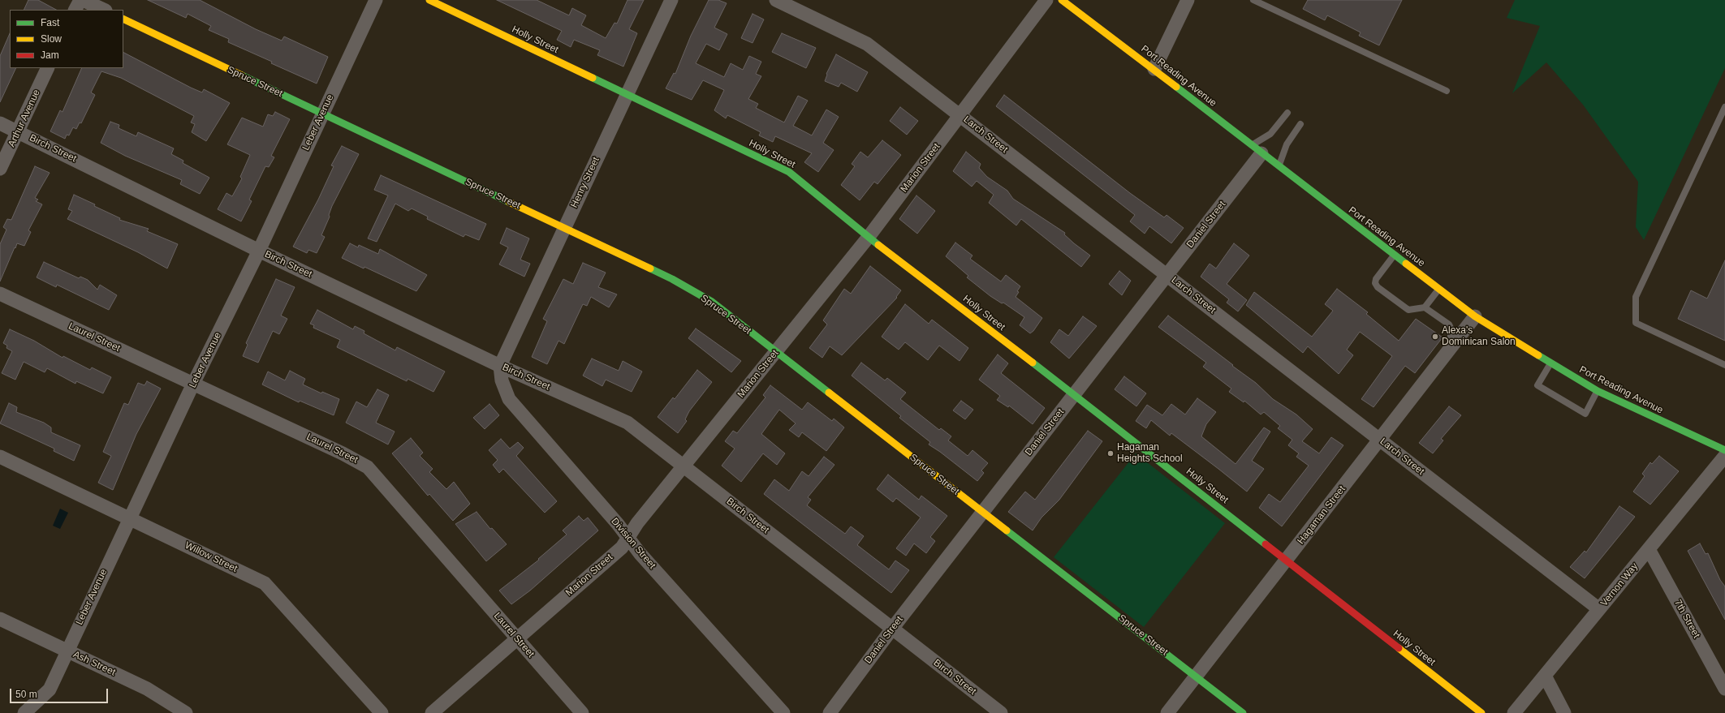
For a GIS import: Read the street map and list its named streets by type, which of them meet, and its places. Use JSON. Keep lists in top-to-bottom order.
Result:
{
  "streets": {
    "street": [
      "Holly Street",
      "Port Reading Avenue",
      "Spruce Street",
      "Arthur Avenue",
      "Leber Avenue",
      "Larch Street",
      "Birch Street",
      "Marion Street",
      "Henry Street",
      "Daniel Street",
      "Laurel Street",
      "Hagaman Street",
      "Division Street",
      "Willow Street",
      "Vernon Way",
      "7th Street",
      "Ash Street"
    ]
  },
  "crossings": [
    ["Holly Street", "Marion Street"],
    ["Holly Street", "Henry Street"],
    ["Holly Street", "Daniel Street"],
    ["Holly Street", "Hagaman Street"],
    ["Port Reading Avenue", "Daniel Street"],
    ["Port Reading Avenue", "Hagaman Street"],
    ["Spruce Street", "Leber Avenue"],
    ["Spruce Street", "Marion Street"],
    ["Spruce Street", "Henry Street"],
    ["Spruce Street", "Daniel Street"],
    ["Spruce Street", "Hagaman Street"],
    ["Arthur Avenue", "Birch Street"],
    ["Leber Avenue", "Birch Street"],
    ["Leber Avenue", "Laurel Street"],
    ["Leber Avenue", "Willow Street"],
    ["Leber Avenue", "Ash Street"],
    ["Larch Street", "Marion Street"],
    ["Larch Street", "Daniel Street"],
    ["Larch Street", "Hagaman Street"],
    ["Larch Street", "Vernon Way"],
    ["Birch Street", "Marion Street"],
    ["Birch Street", "Henry Street"],
    ["Birch Street", "Daniel Street"],
    ["Birch Street", "Division Street"],
    ["Marion Street", "Laurel Street"],
    ["Marion Street", "Division Street"],
    ["Henry Street", "Division Street"],
    ["Vernon Way", "7th Street"]
  ],
  "places": ["Alexa's Dominican Salon", "Hagaman Heights School"],
  "legend": ["Fast", "Slow", "Jam"],
  "scale_bar": "50 m"
}
